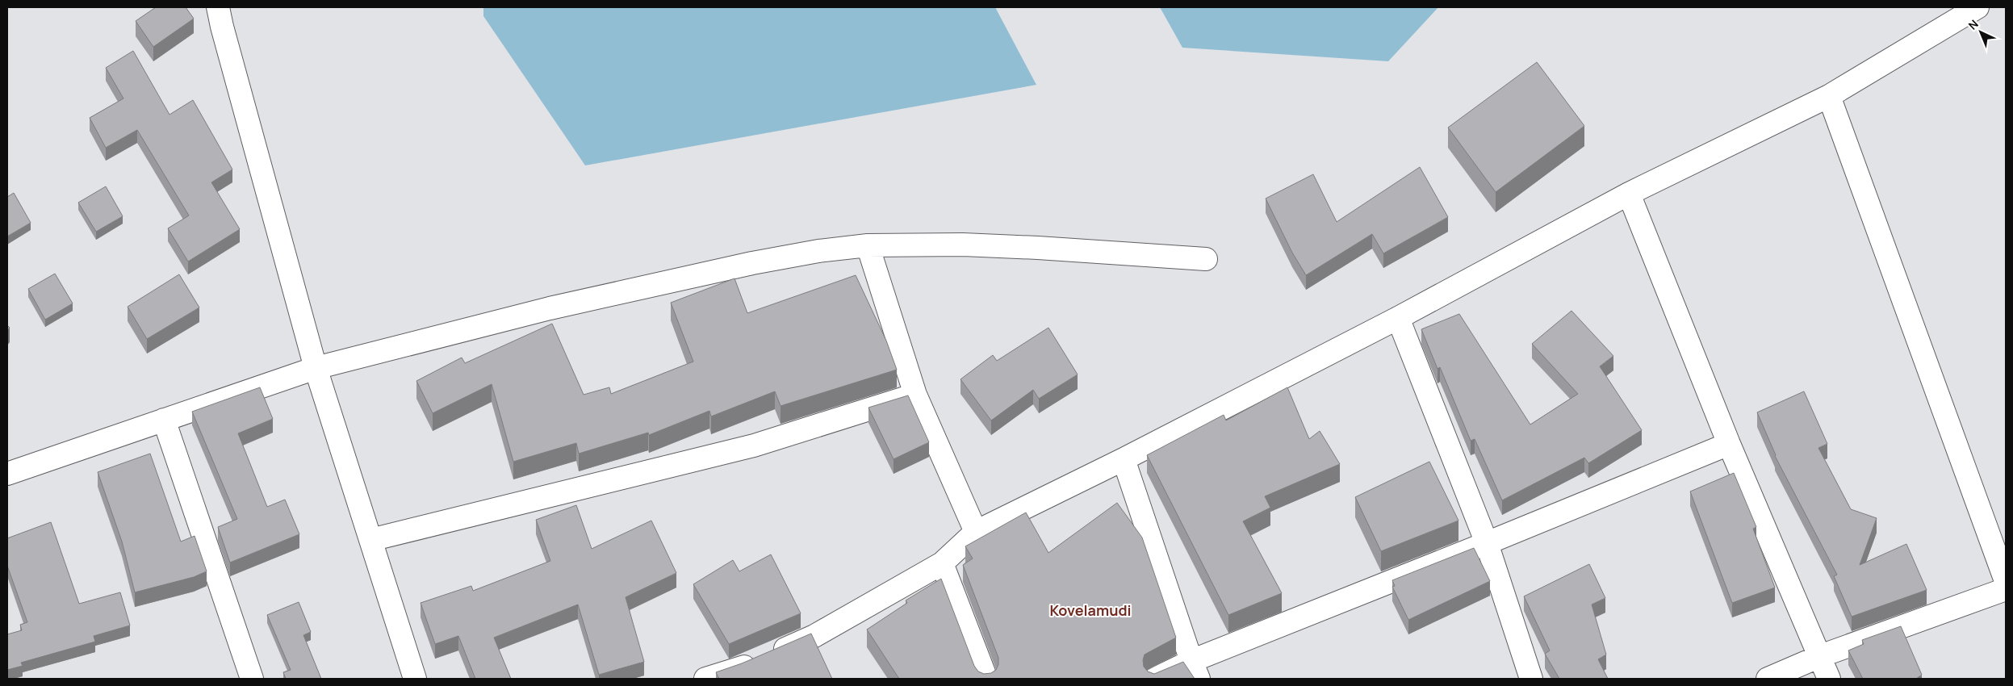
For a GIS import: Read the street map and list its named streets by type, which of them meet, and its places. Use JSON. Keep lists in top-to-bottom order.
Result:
{
  "districts": ["Kovelamudi"],
  "north": "top left"
}
